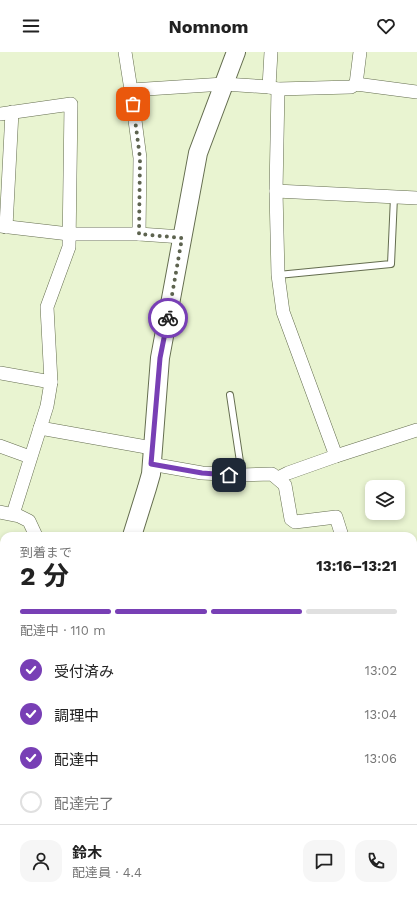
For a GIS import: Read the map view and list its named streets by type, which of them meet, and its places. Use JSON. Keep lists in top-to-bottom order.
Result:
{
  "page": {
    "header": "Nomnom",
    "heading": ["2 分", "到着まで", "13:16–13:21"],
    "panel": ["鈴木", "配達員 · 4.4"],
    "bar": "配達中 · 110 m",
    "list": [
      ["受付済み", "13:02"],
      ["調理中", "13:04"],
      ["配達中", "13:06"],
      "配達完了"
    ]
  }
}
